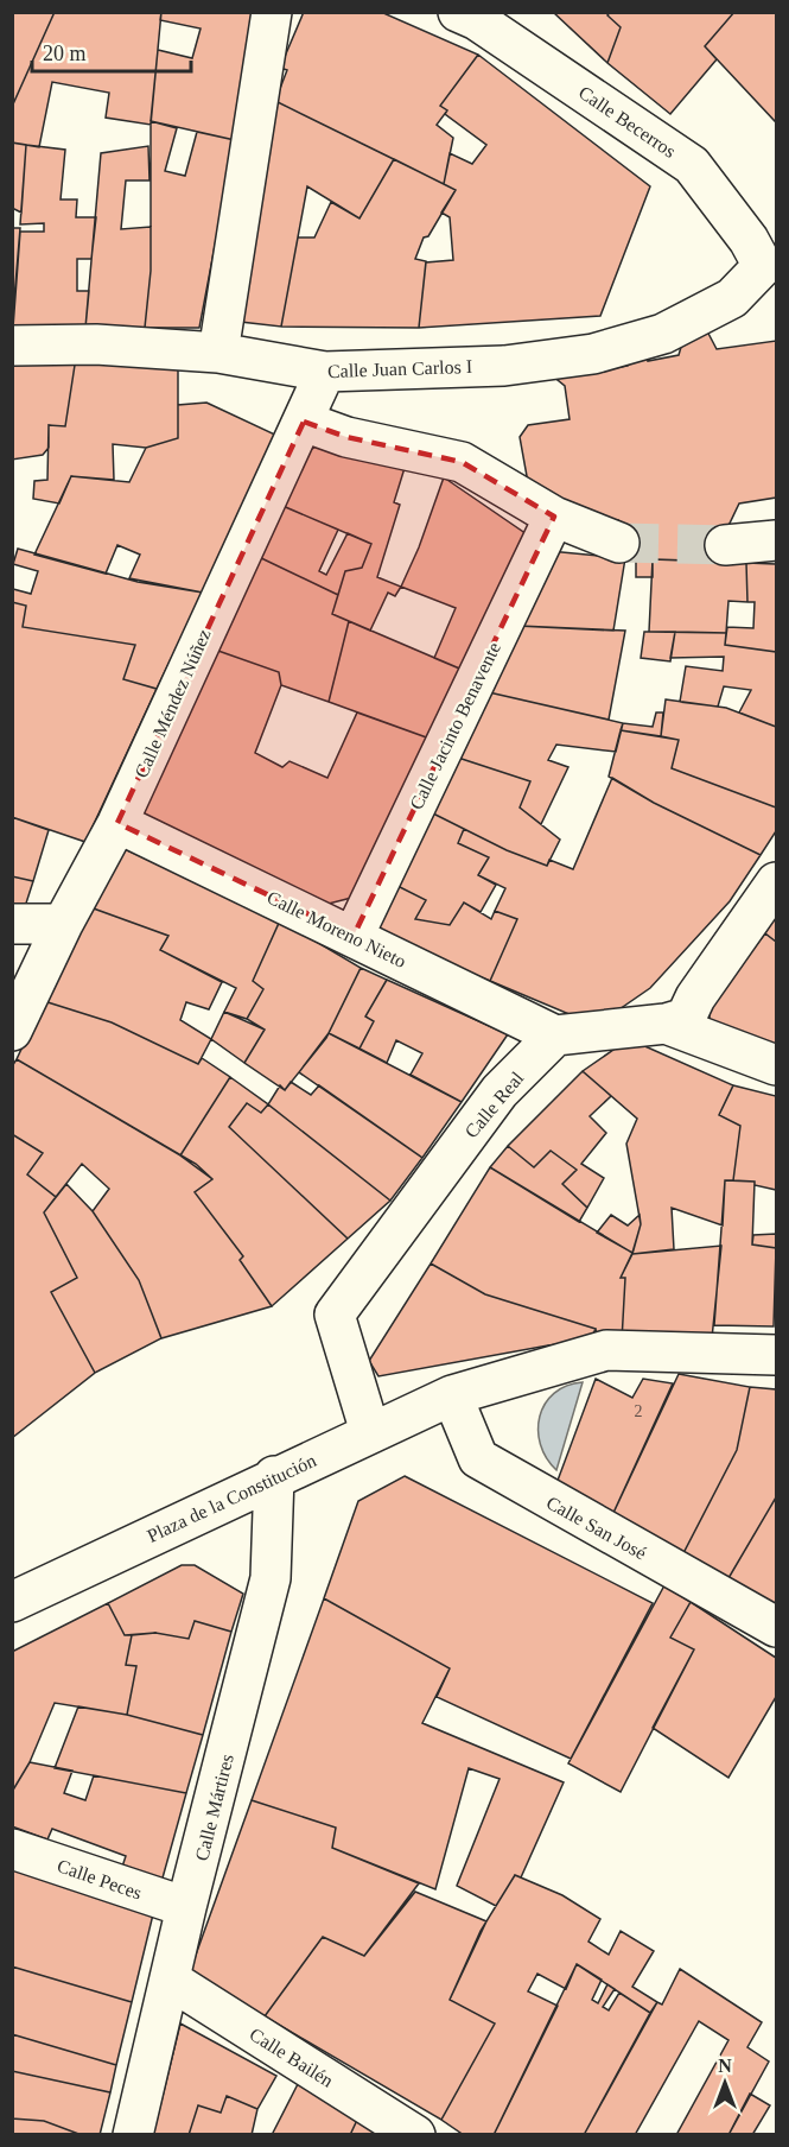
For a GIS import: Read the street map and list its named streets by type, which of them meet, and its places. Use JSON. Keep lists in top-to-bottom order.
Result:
{
  "streets": {
    "street": [
      "Calle Becerros",
      "Calle Juan Carlos I",
      "Calle Méndez Núñez",
      "Calle Jacinto Benavente",
      "Calle Moreno Nieto",
      "Calle Real",
      "Plaza de la Constitución",
      "Calle San José",
      "Calle Mártires",
      "Calle Peces",
      "Calle Bailén"
    ]
  },
  "crossings": [
    ["Calle Becerros", "Calle Juan Carlos I"],
    ["Calle Juan Carlos I", "Calle Méndez Núñez"],
    ["Calle Méndez Núñez", "Calle Moreno Nieto"],
    ["Calle Jacinto Benavente", "Calle Moreno Nieto"],
    ["Calle Moreno Nieto", "Calle Real"],
    ["Calle Real", "Plaza de la Constitución"],
    ["Plaza de la Constitución", "Calle San José"],
    ["Plaza de la Constitución", "Calle Mártires"],
    ["Calle Mártires", "Calle Peces"],
    ["Calle Mártires", "Calle Bailén"]
  ],
  "house_numbers": ["2"],
  "scale_bar": "20 m",
  "north": "top"
}
